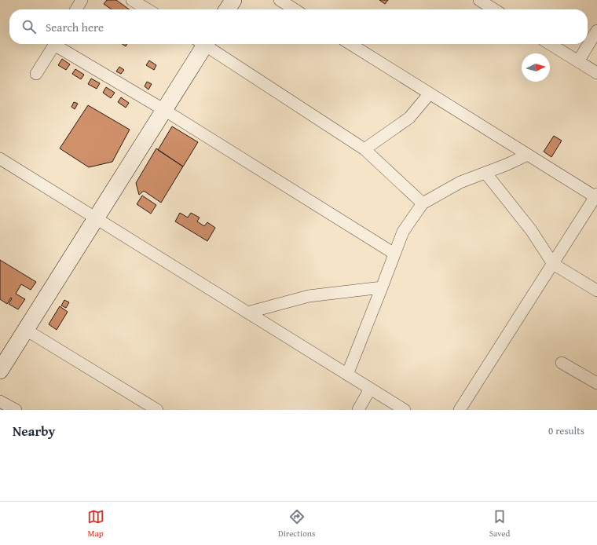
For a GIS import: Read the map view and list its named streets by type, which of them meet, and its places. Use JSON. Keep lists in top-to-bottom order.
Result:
{
  "north": "right",
  "page": {
    "search": "Search here",
    "heading": ["Nearby", "0 results"],
    "nav": ["Map", "Directions", "Saved"]
  }
}
